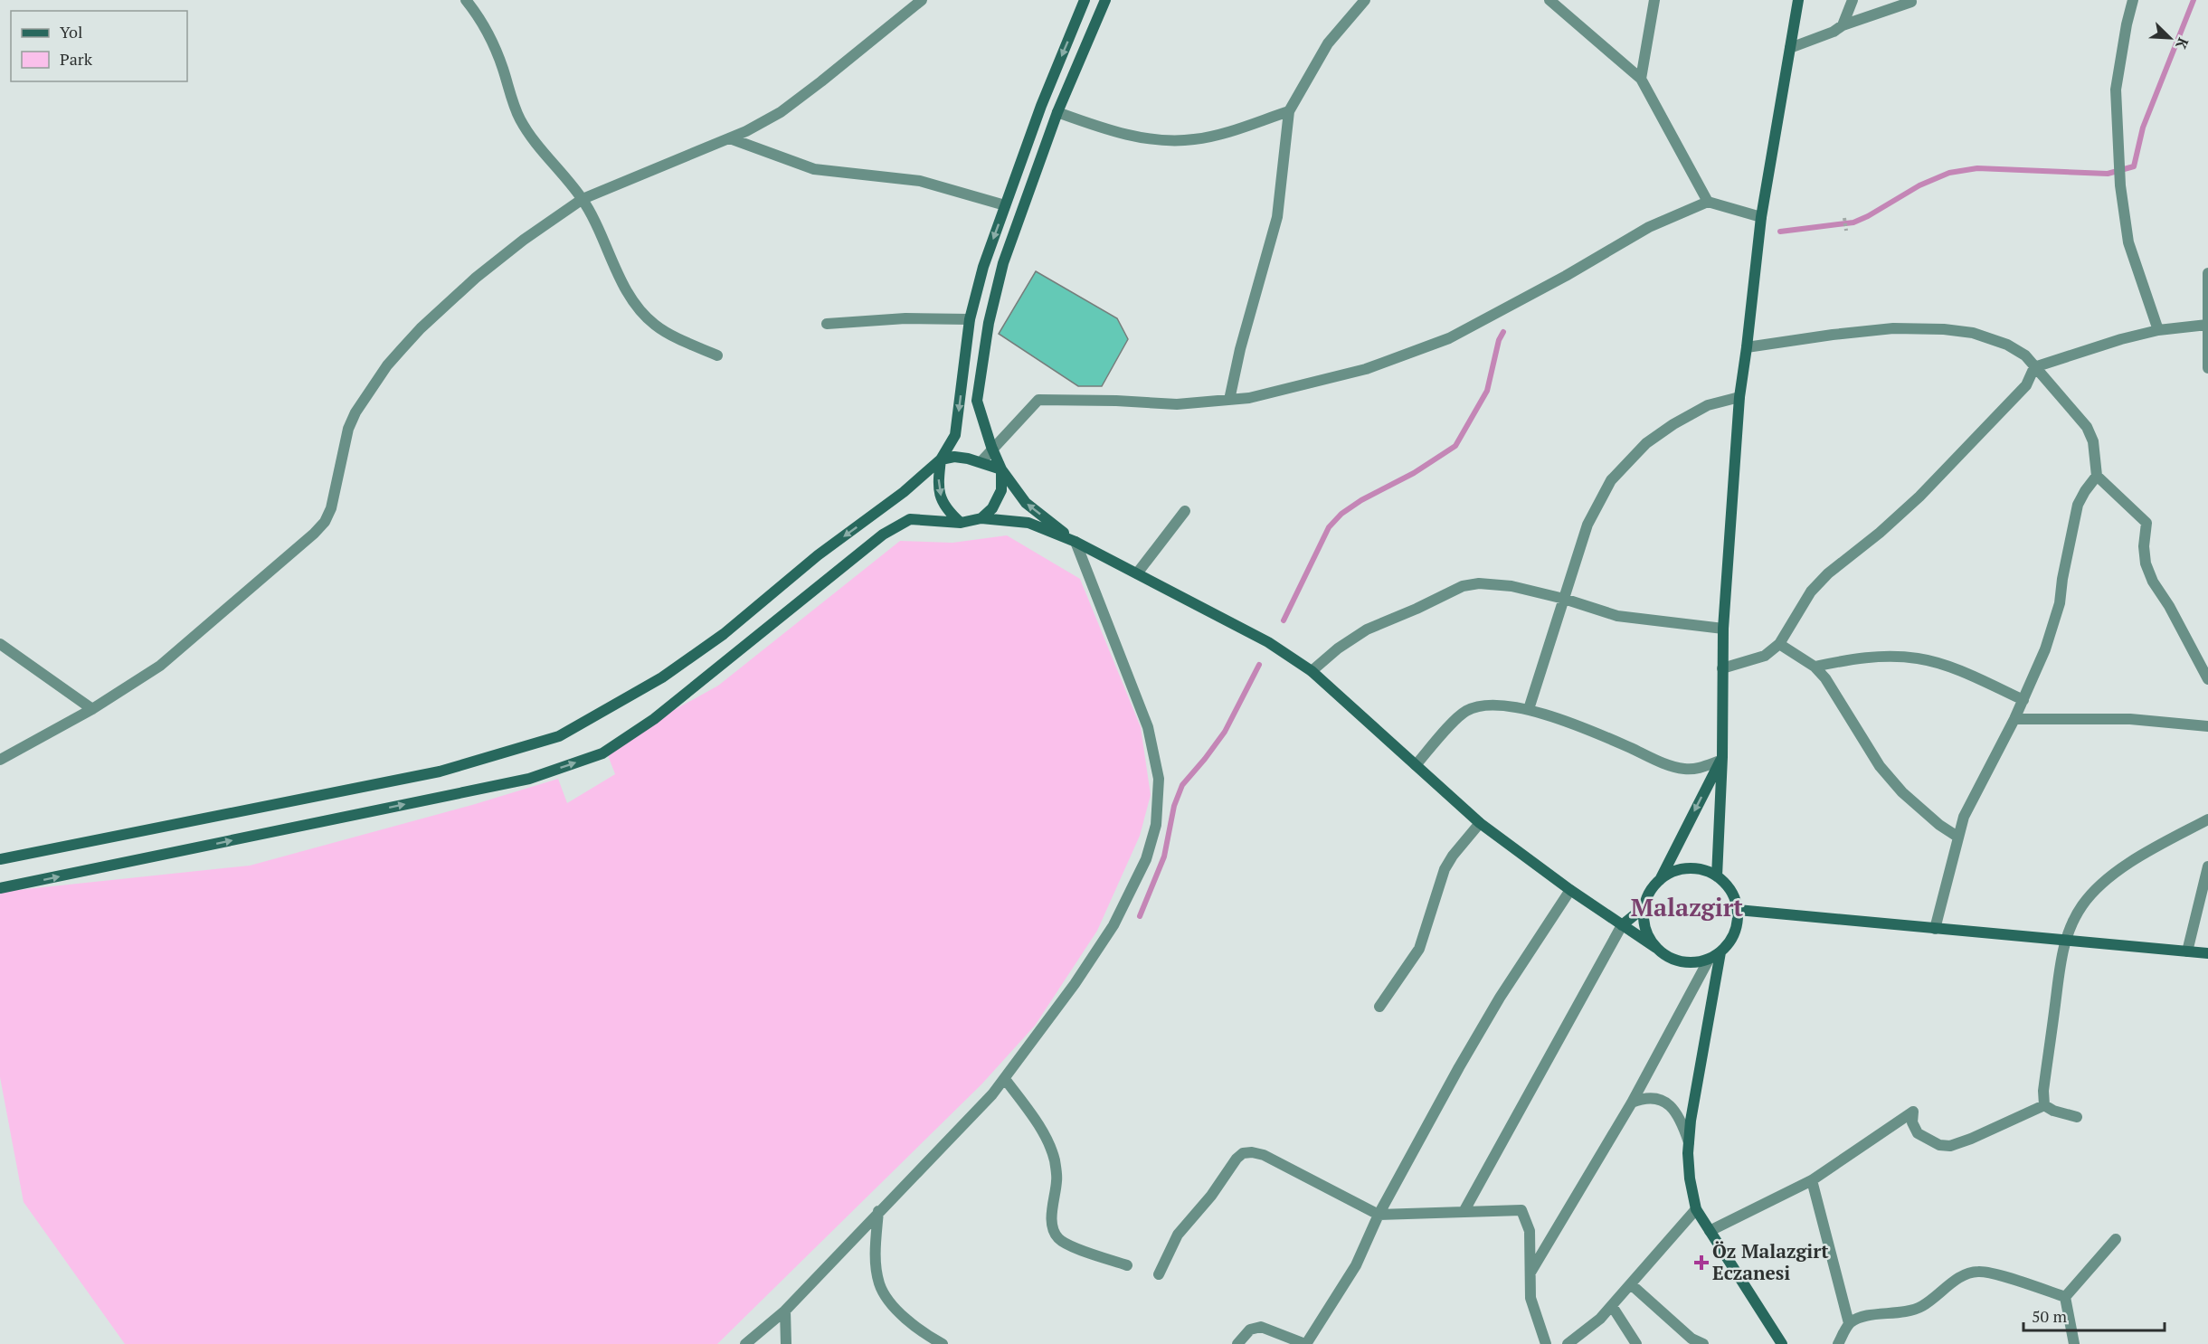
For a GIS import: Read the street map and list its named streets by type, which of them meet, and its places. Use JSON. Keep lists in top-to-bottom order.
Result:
{
  "districts": ["Malazgirt"],
  "places": {
    "health": ["Öz Malazgirt Eczanesi"]
  },
  "legend": ["Yol", "Park"],
  "scale_bar": "50 m",
  "north": "bottom right"
}
